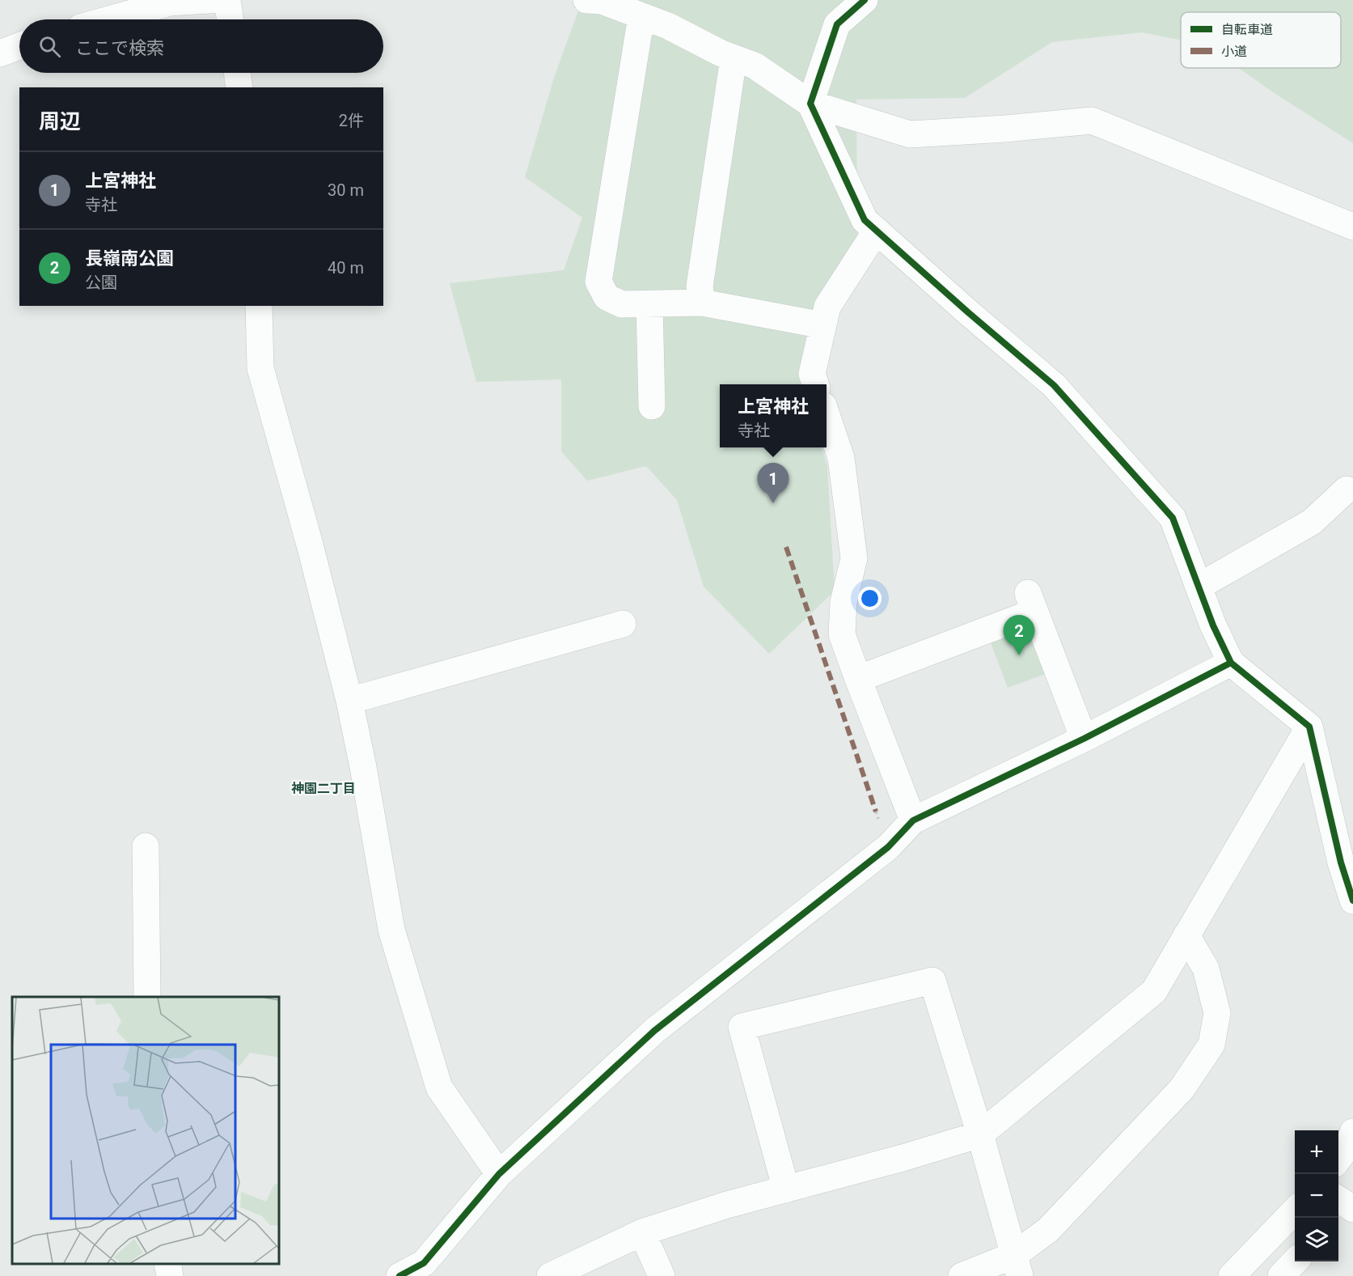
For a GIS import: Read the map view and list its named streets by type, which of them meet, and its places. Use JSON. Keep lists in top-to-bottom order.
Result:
{
  "districts": ["神園二丁目"],
  "legend": ["自転車道", "小道"],
  "page": {
    "search": "ここで検索",
    "heading": ["周辺", "2件"],
    "list": [
      {
        "mark": "1",
        "name": "上宮神社",
        "note": "寺社",
        "value": "30 m"
      },
      {
        "mark": "2",
        "name": "長嶺南公園",
        "note": "公園",
        "value": "40 m"
      }
    ],
    "popup": ["上宮神社", "寺社"],
    "pins": ["1", "2"],
    "map_buttons": ["+", "−"]
  }
}
